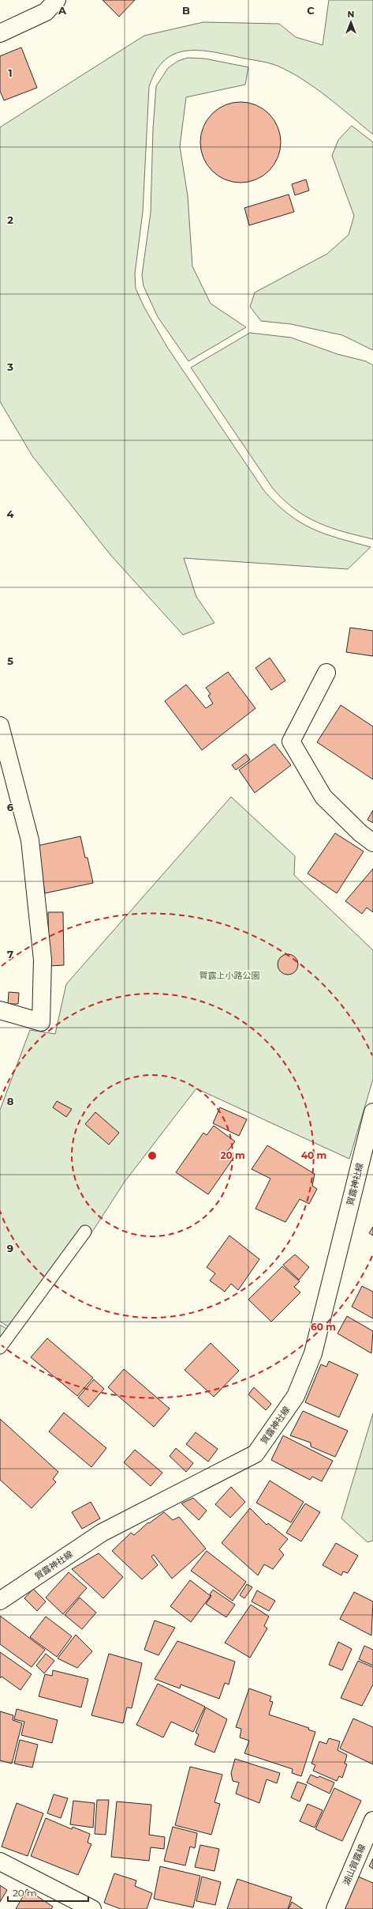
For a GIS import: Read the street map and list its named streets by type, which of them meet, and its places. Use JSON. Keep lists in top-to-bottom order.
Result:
{
  "streets": {
    "street": ["賀露神社線", "湖山賀露線"]
  },
  "parks": ["賀露上小路公園"],
  "scale_bar": "20 m",
  "north": "top",
  "grid": {
    "columns": ["A", "B", "C"],
    "rows": [
      "1",
      "2",
      "3",
      "4",
      "5",
      "6",
      "7",
      "8",
      "9"
    ]
  },
  "rings": ["20 m", "40 m", "60 m"]
}
